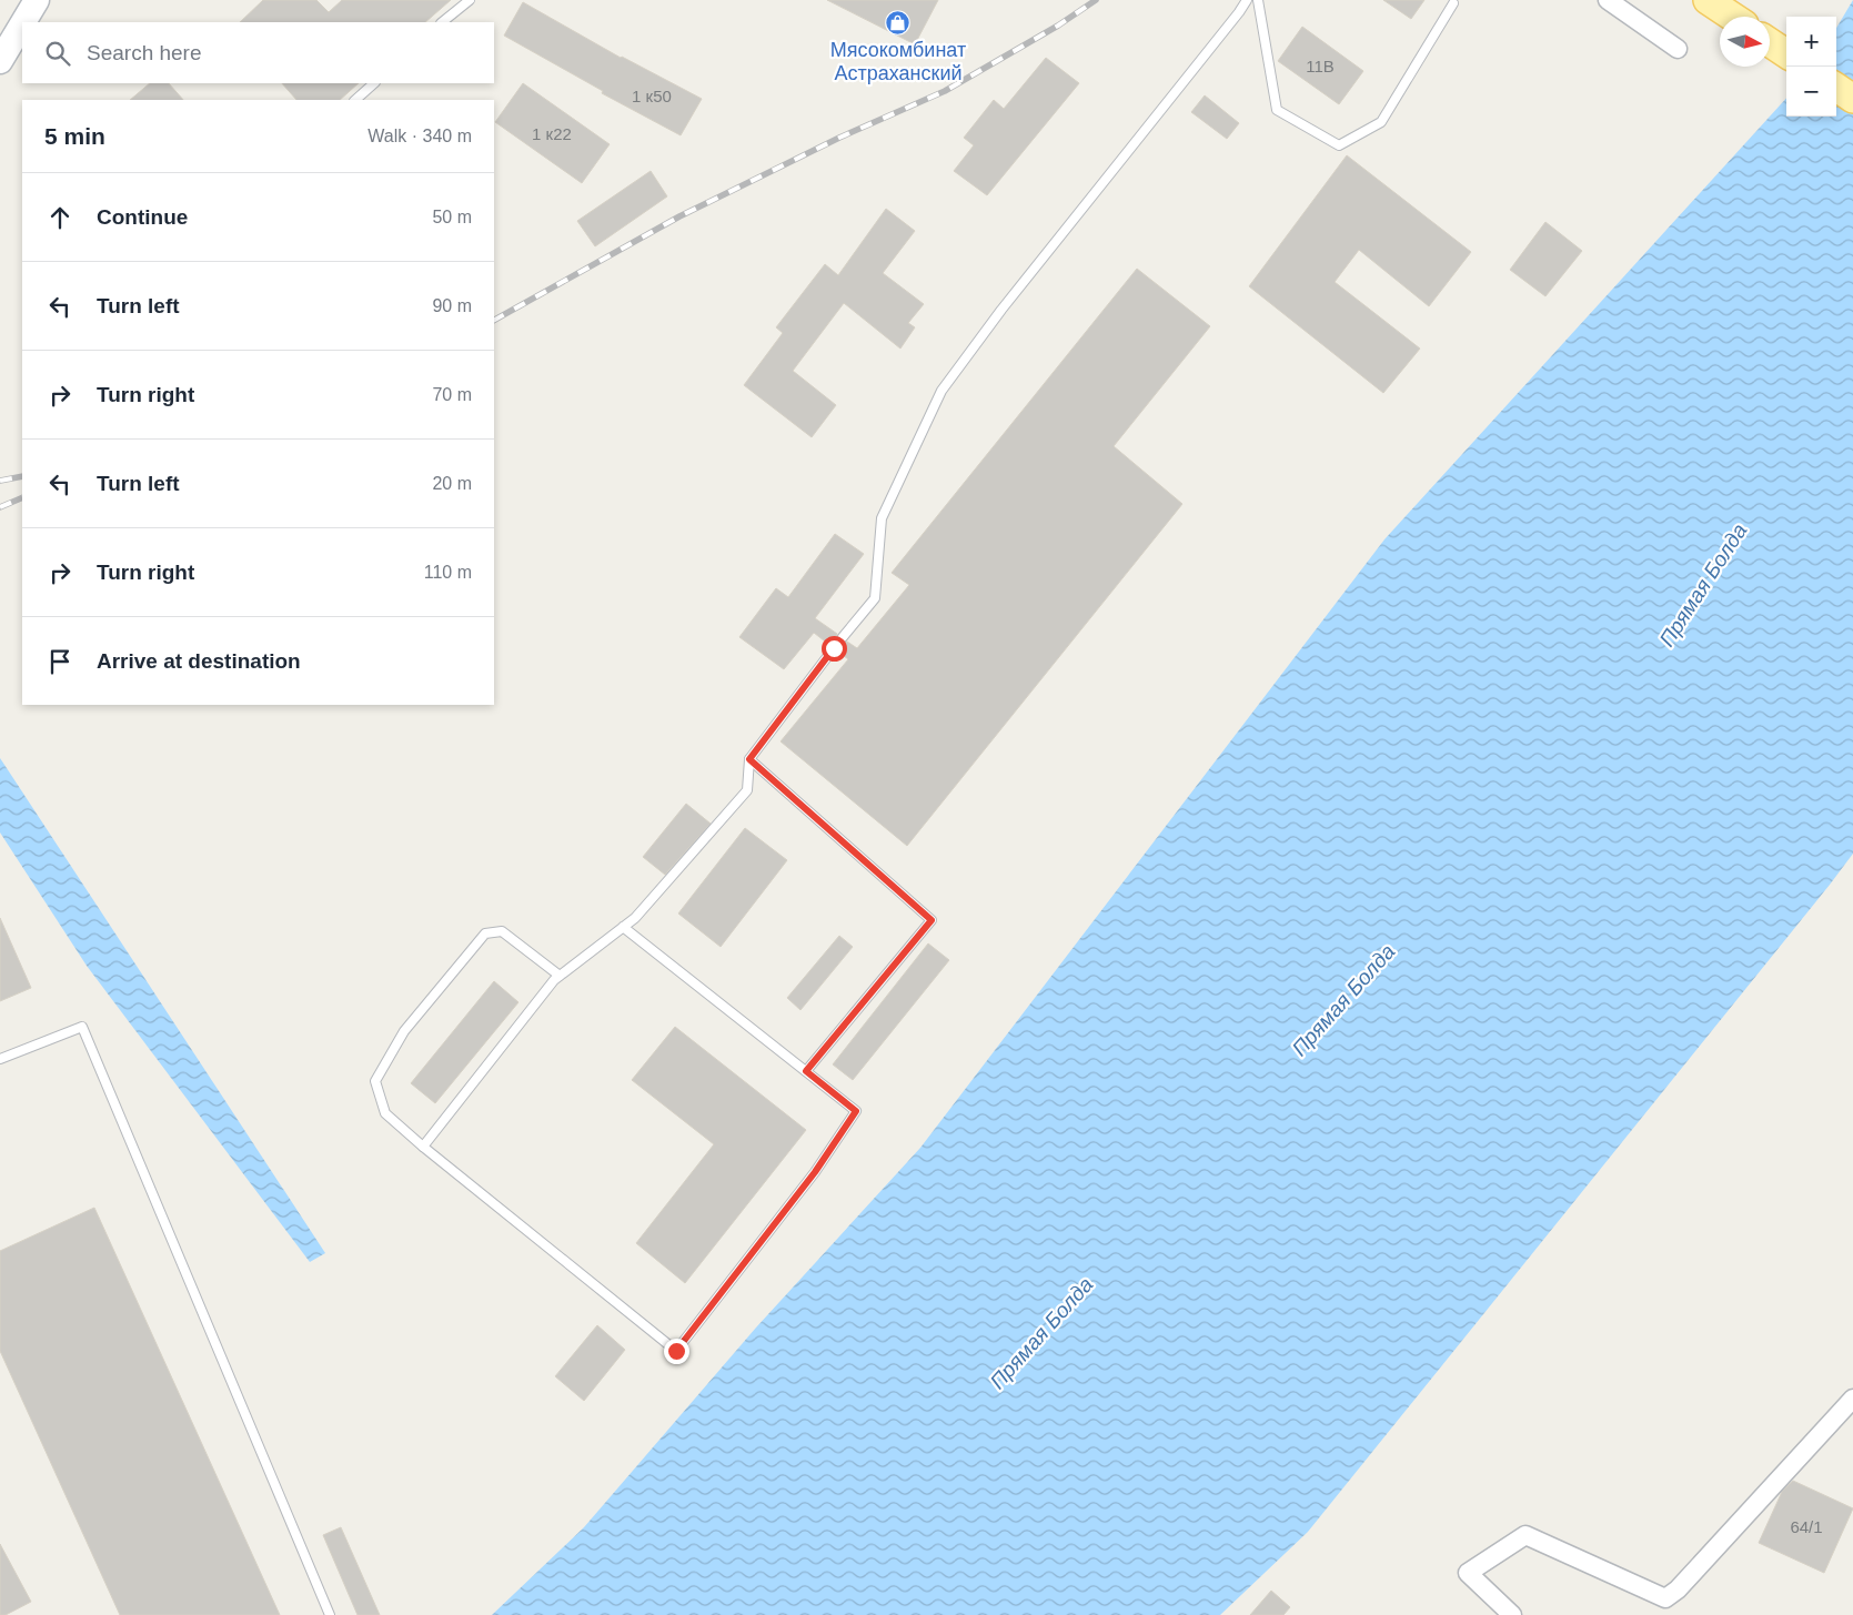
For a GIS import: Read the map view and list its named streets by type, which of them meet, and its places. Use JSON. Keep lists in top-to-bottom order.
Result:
{
  "water": ["Прямая Болда"],
  "places": {
    "shop": ["Мясокомбинат Астраханский"]
  },
  "house_numbers": [
    "11В",
    "1 к50",
    "1 к22",
    "64/1"
  ],
  "north": "right",
  "page": {
    "map_buttons": ["+", "−"],
    "search": "Search here",
    "heading": ["5 min", "Walk · 340 m"],
    "list": [
      ["Continue", "50 m"],
      ["Turn left", "90 m"],
      ["Turn right", "70 m"],
      ["Turn left", "20 m"],
      ["Turn right", "110 m"],
      "Arrive at destination"
    ]
  }
}
